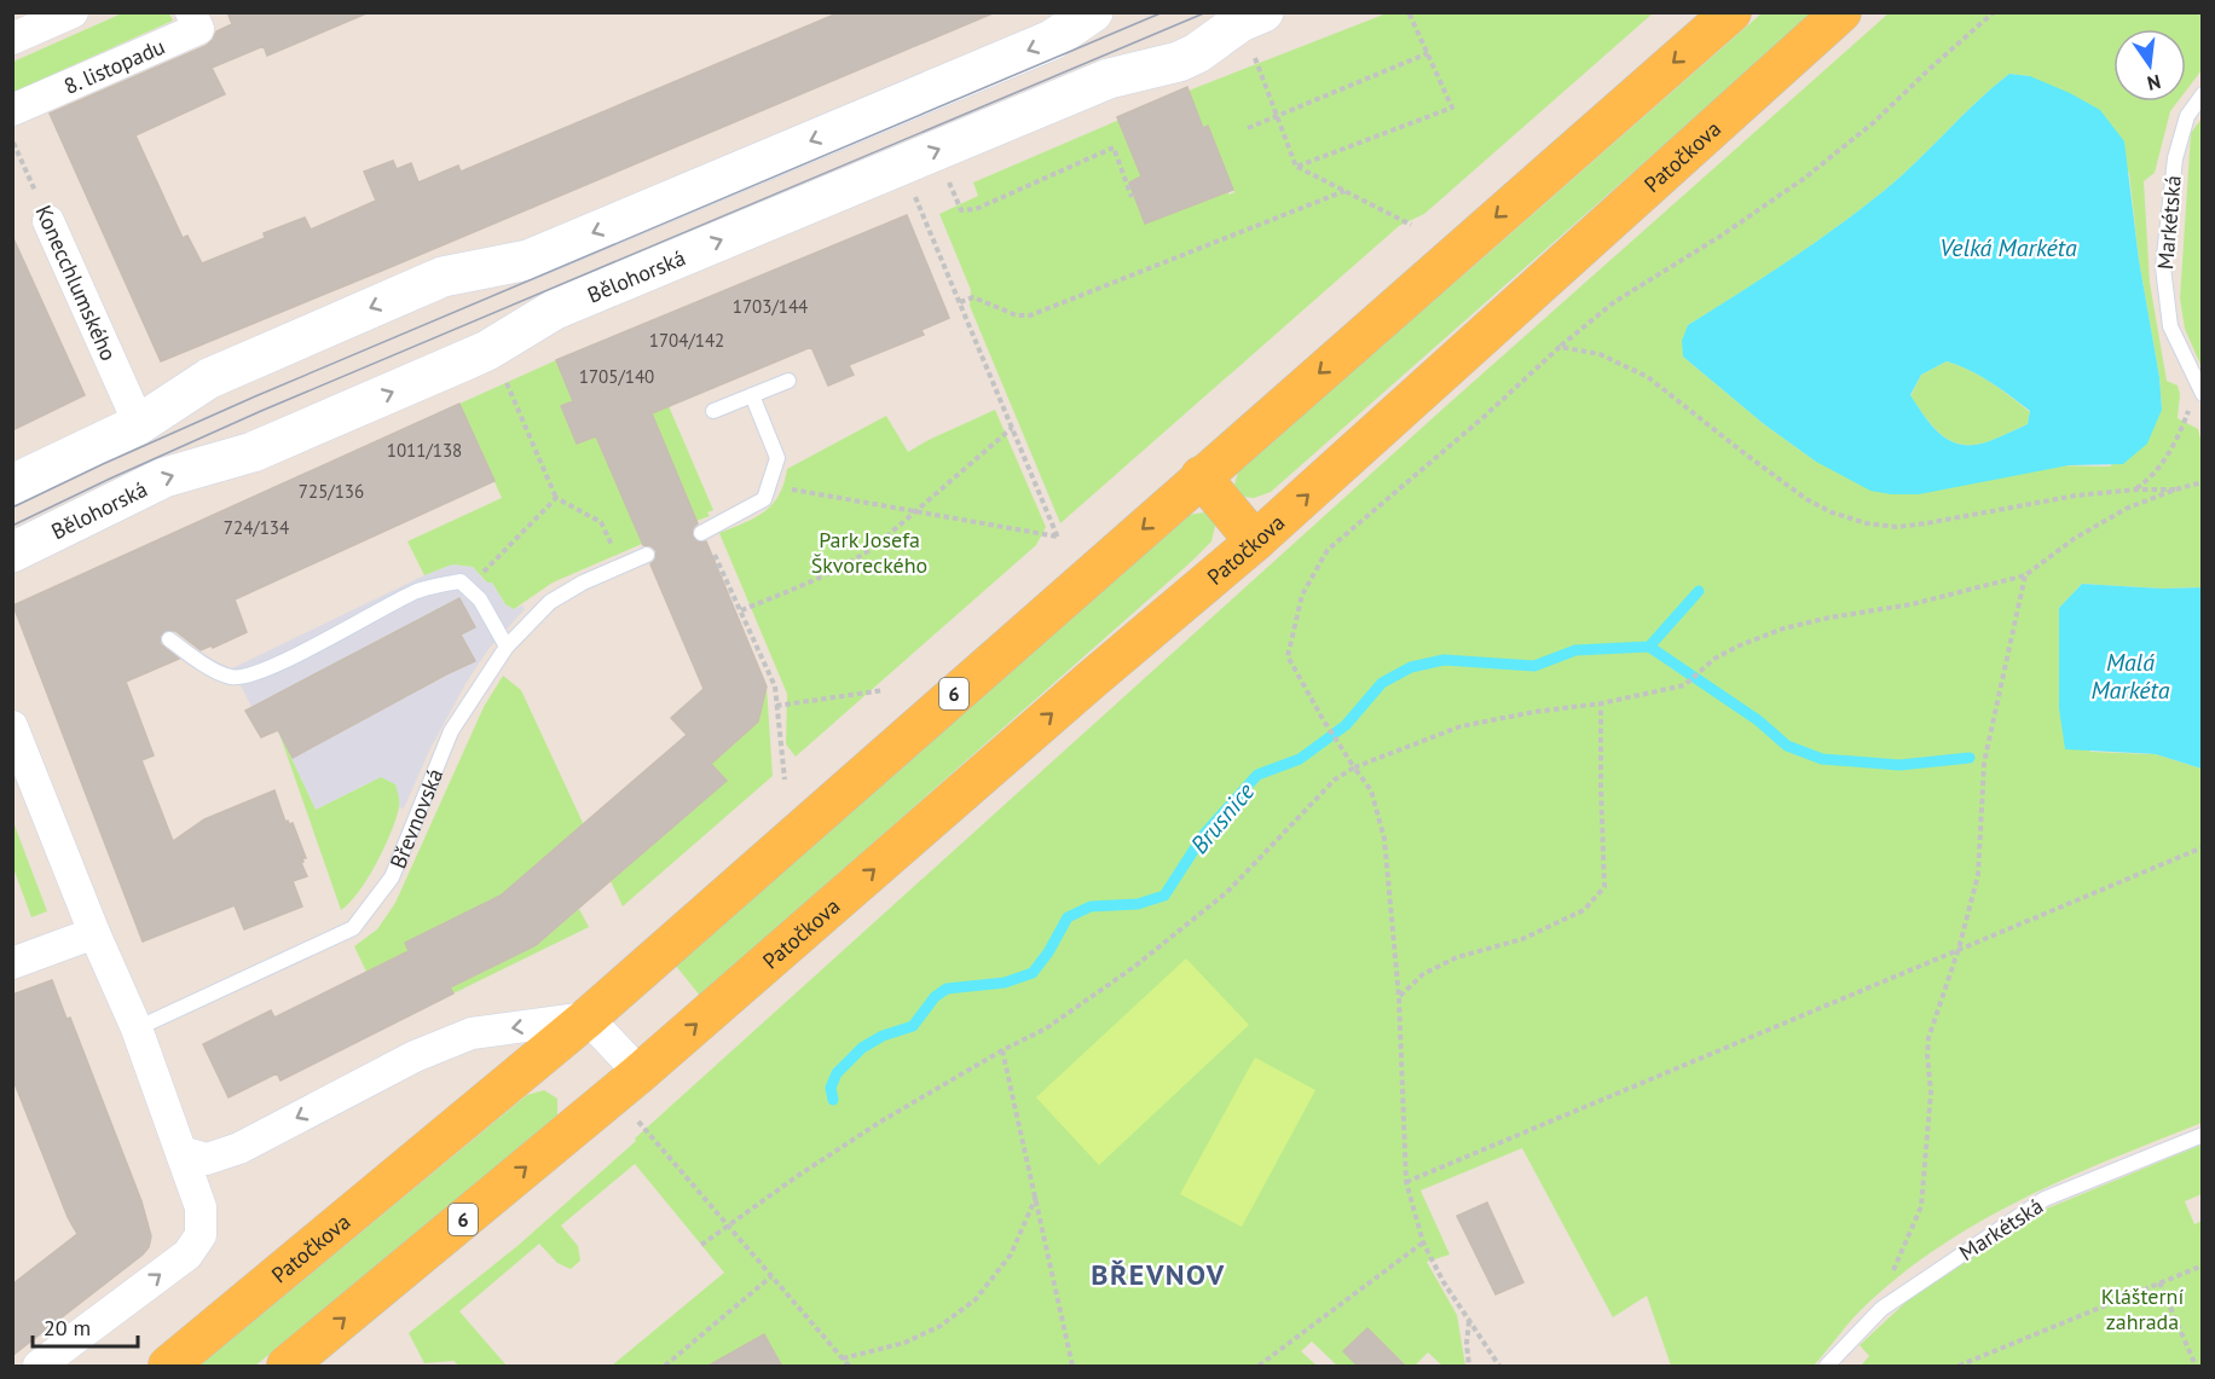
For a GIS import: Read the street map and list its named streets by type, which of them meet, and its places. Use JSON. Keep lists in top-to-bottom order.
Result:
{
  "streets": {
    "main road": ["Patočkova", "6"],
    "street": ["8. listopadu", "Bělohorská", "Konecchlumského"],
    "lane": ["Markétská", "Břevnovská"]
  },
  "districts": ["BŘEVNOV"],
  "water": ["Velká Markéta", "Malá Markéta", "Brusnice"],
  "parks": ["Park Josefa Škvoreckého", "Klášterní zahrada"],
  "house_numbers": [
    "1703/144",
    "1704/142",
    "1705/140",
    "1011/138",
    "725/136",
    "724/134"
  ],
  "scale_bar": "20 m",
  "north": "bottom"
}
